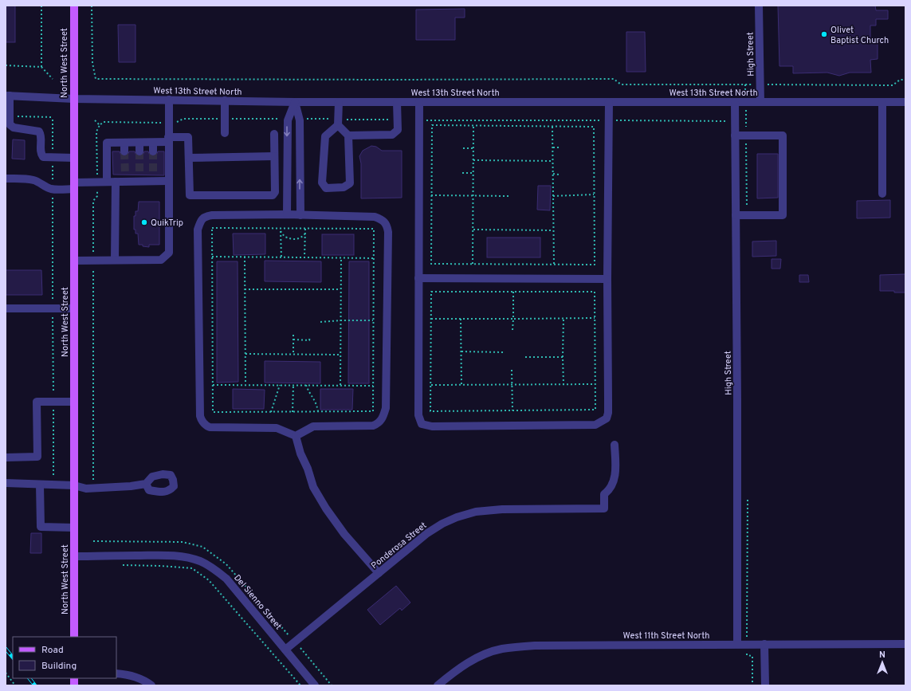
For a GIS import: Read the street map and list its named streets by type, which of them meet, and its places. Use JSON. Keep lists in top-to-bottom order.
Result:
{
  "streets": {
    "main road": ["North West Street"],
    "street": [
      "High Street",
      "West 13th Street North",
      "Ponderosa Street",
      "Del Sienno Street",
      "West 11th Street North"
    ]
  },
  "crossings": [
    ["High Street", "West 13th Street North"],
    ["High Street", "West 11th Street North"],
    ["North West Street", "West 13th Street North"],
    ["North West Street", "Del Sienno Street"],
    ["Ponderosa Street", "Del Sienno Street"]
  ],
  "places": ["Olivet Baptist Church", "QuikTrip"],
  "legend": ["Road", "Building"],
  "north": "top"
}
